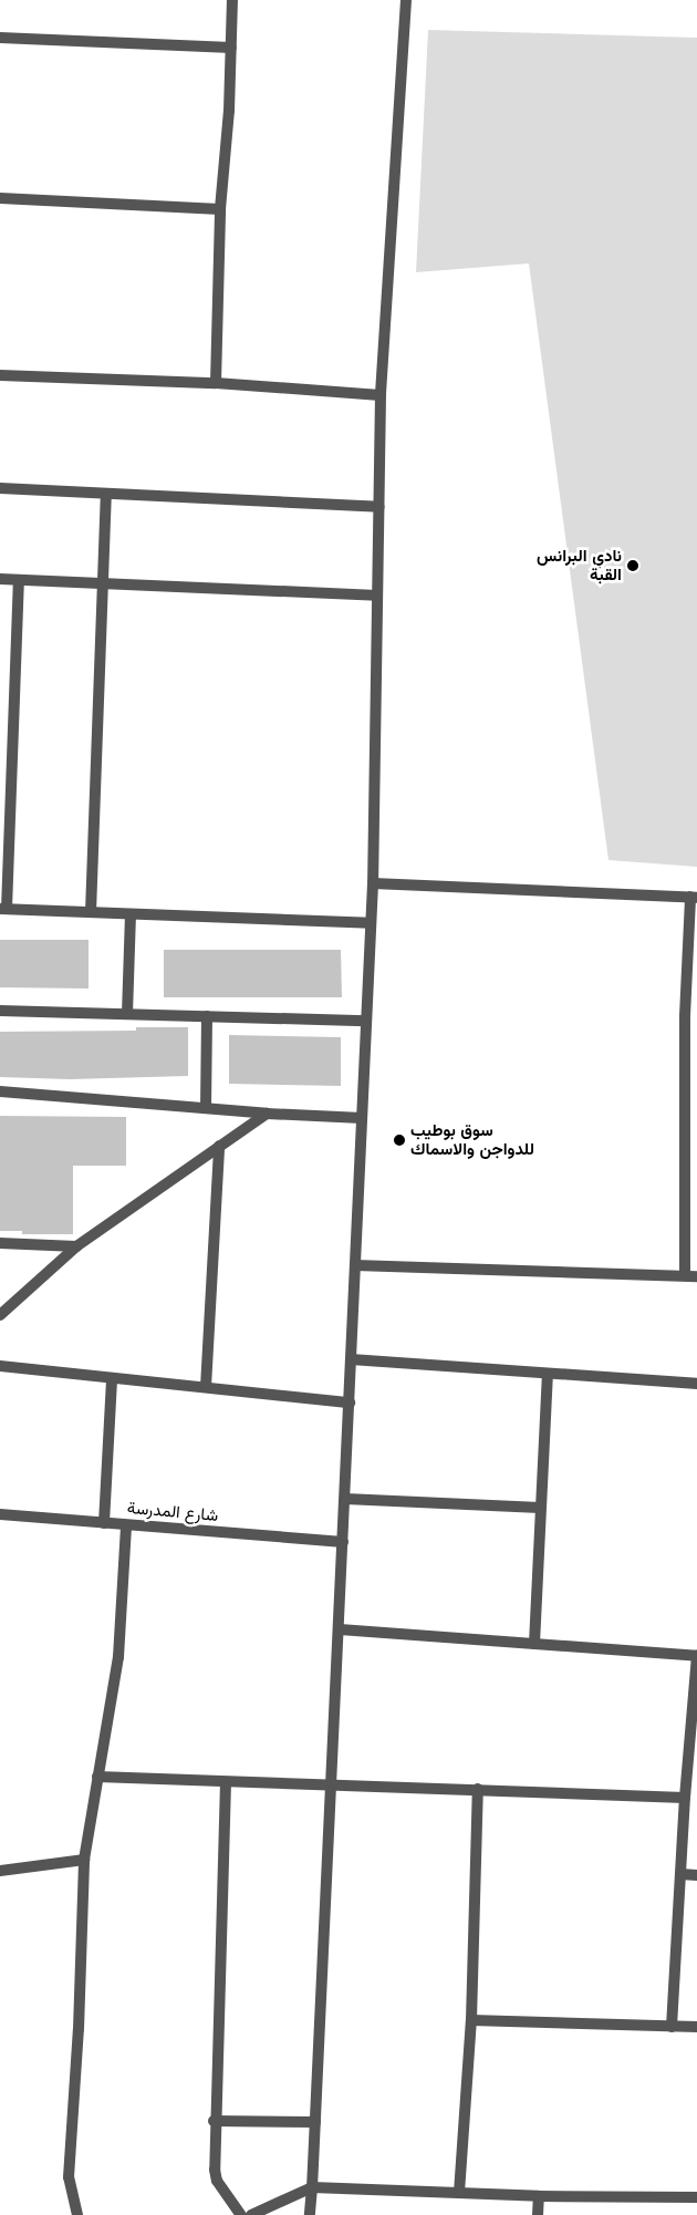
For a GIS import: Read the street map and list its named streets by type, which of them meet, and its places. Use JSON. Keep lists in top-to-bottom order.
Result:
{
  "streets": {
    "street": ["شارع المدرسة"]
  },
  "places": ["نادي البرانس القبة", "سوق بوطيب للدواجن والاسماك"]
}
